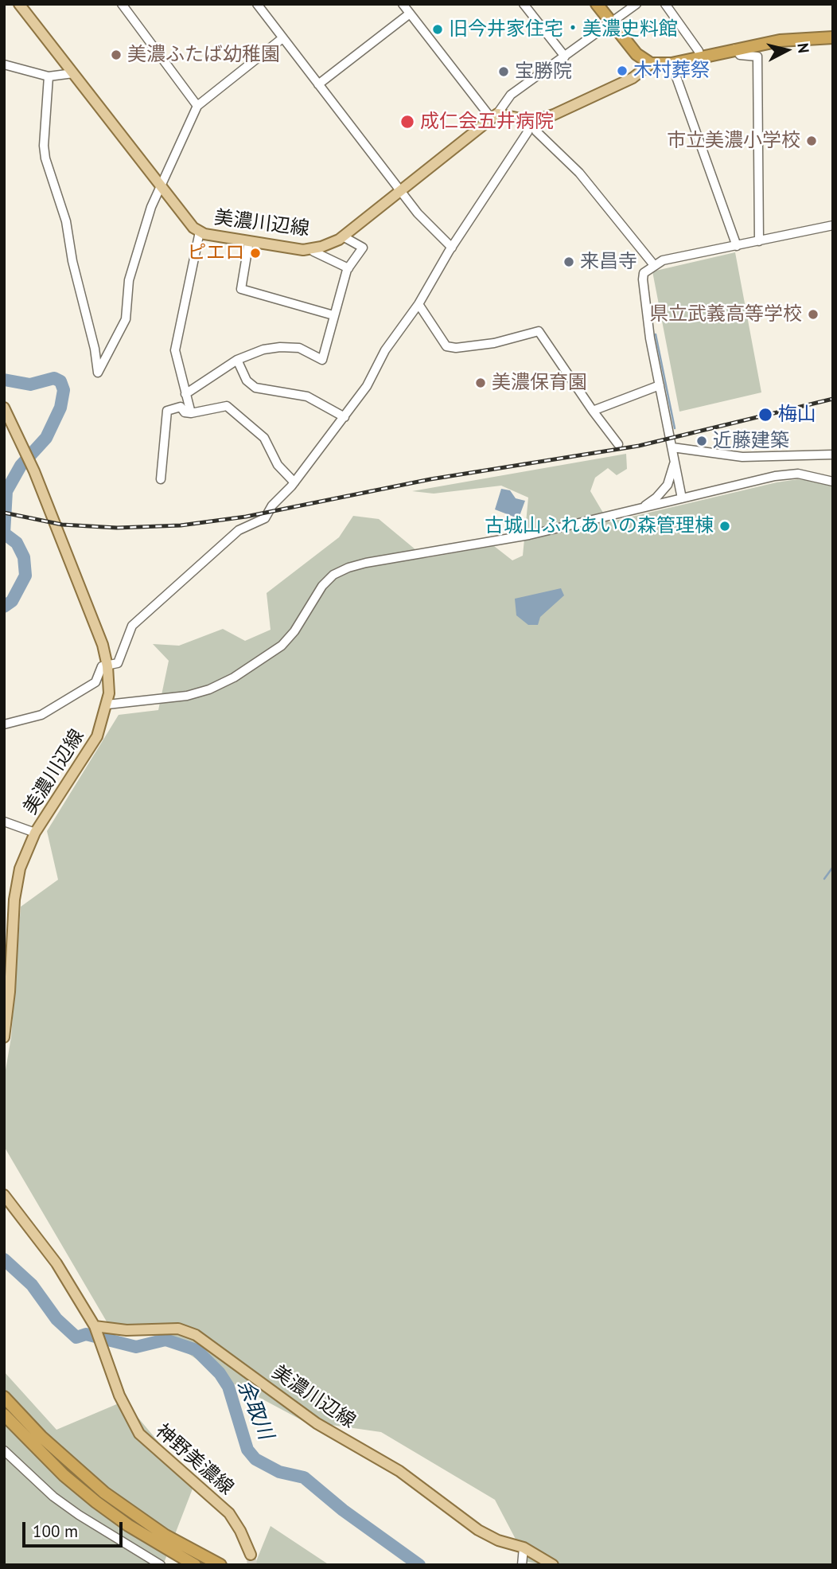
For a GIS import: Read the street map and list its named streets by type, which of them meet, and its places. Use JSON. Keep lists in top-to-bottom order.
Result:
{
  "streets": {
    "main road": ["美濃川辺線", "神野美濃線"]
  },
  "crossings": [
    ["美濃川辺線", "神野美濃線"]
  ],
  "water": ["余取川"],
  "places": [
    "旧今井家住宅・美濃史料館",
    "美濃ふたば幼稚園",
    "木村葬祭",
    "宝勝院",
    "成仁会五井病院",
    "市立美濃小学校",
    "ピエロ",
    "来昌寺",
    "県立武義高等学校",
    "美濃保育園",
    "梅山",
    "近藤建築",
    "古城山ふれあいの森管理棟"
  ],
  "scale_bar": "100 m",
  "north": "right"
}
